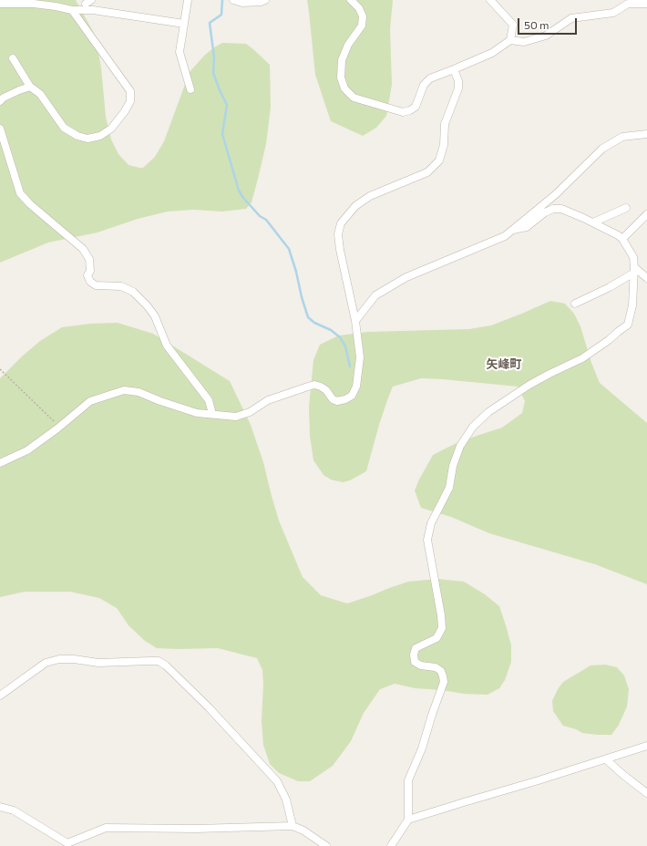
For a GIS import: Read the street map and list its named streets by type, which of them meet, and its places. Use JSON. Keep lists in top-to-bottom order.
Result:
{
  "districts": ["矢峰町"],
  "scale_bar": "50 m"
}
